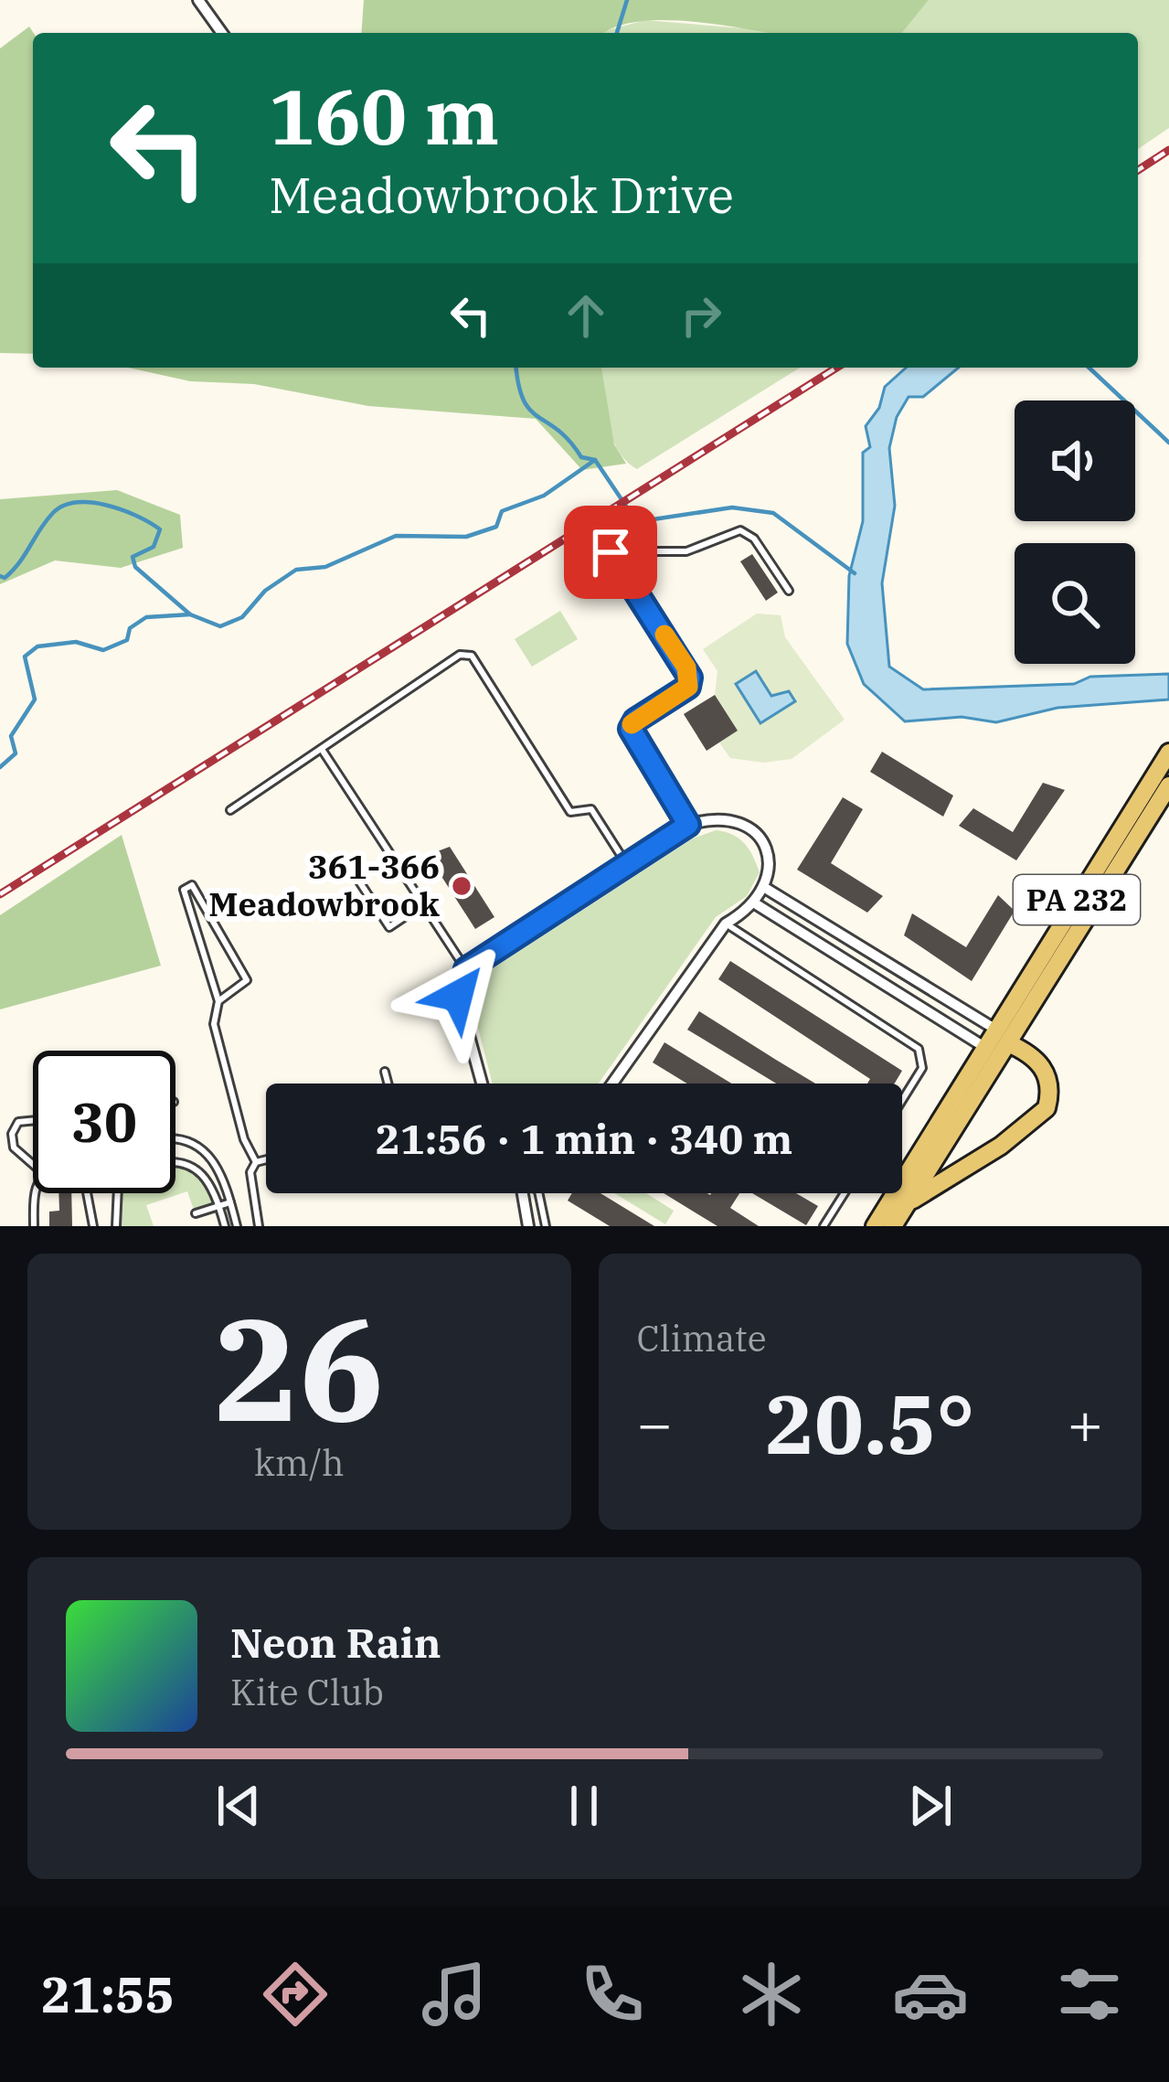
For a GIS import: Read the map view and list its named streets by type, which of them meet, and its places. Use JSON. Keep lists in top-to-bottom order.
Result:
{
  "streets": {
    "main road": ["PA 232"]
  },
  "places": ["361-366 Meadowbrook"],
  "page": {
    "turn": ["160 m", "Meadowbrook Drive"],
    "limit": "30",
    "trip": "21:56 · 1 min · 340 m",
    "tile": [
      ["26", "km/h"],
      "Climate"
    ],
    "heat": ["−", "20.5°", "+"],
    "song": ["Neon Rain", "Kite Club"],
    "tabs": "21:55"
  }
}
